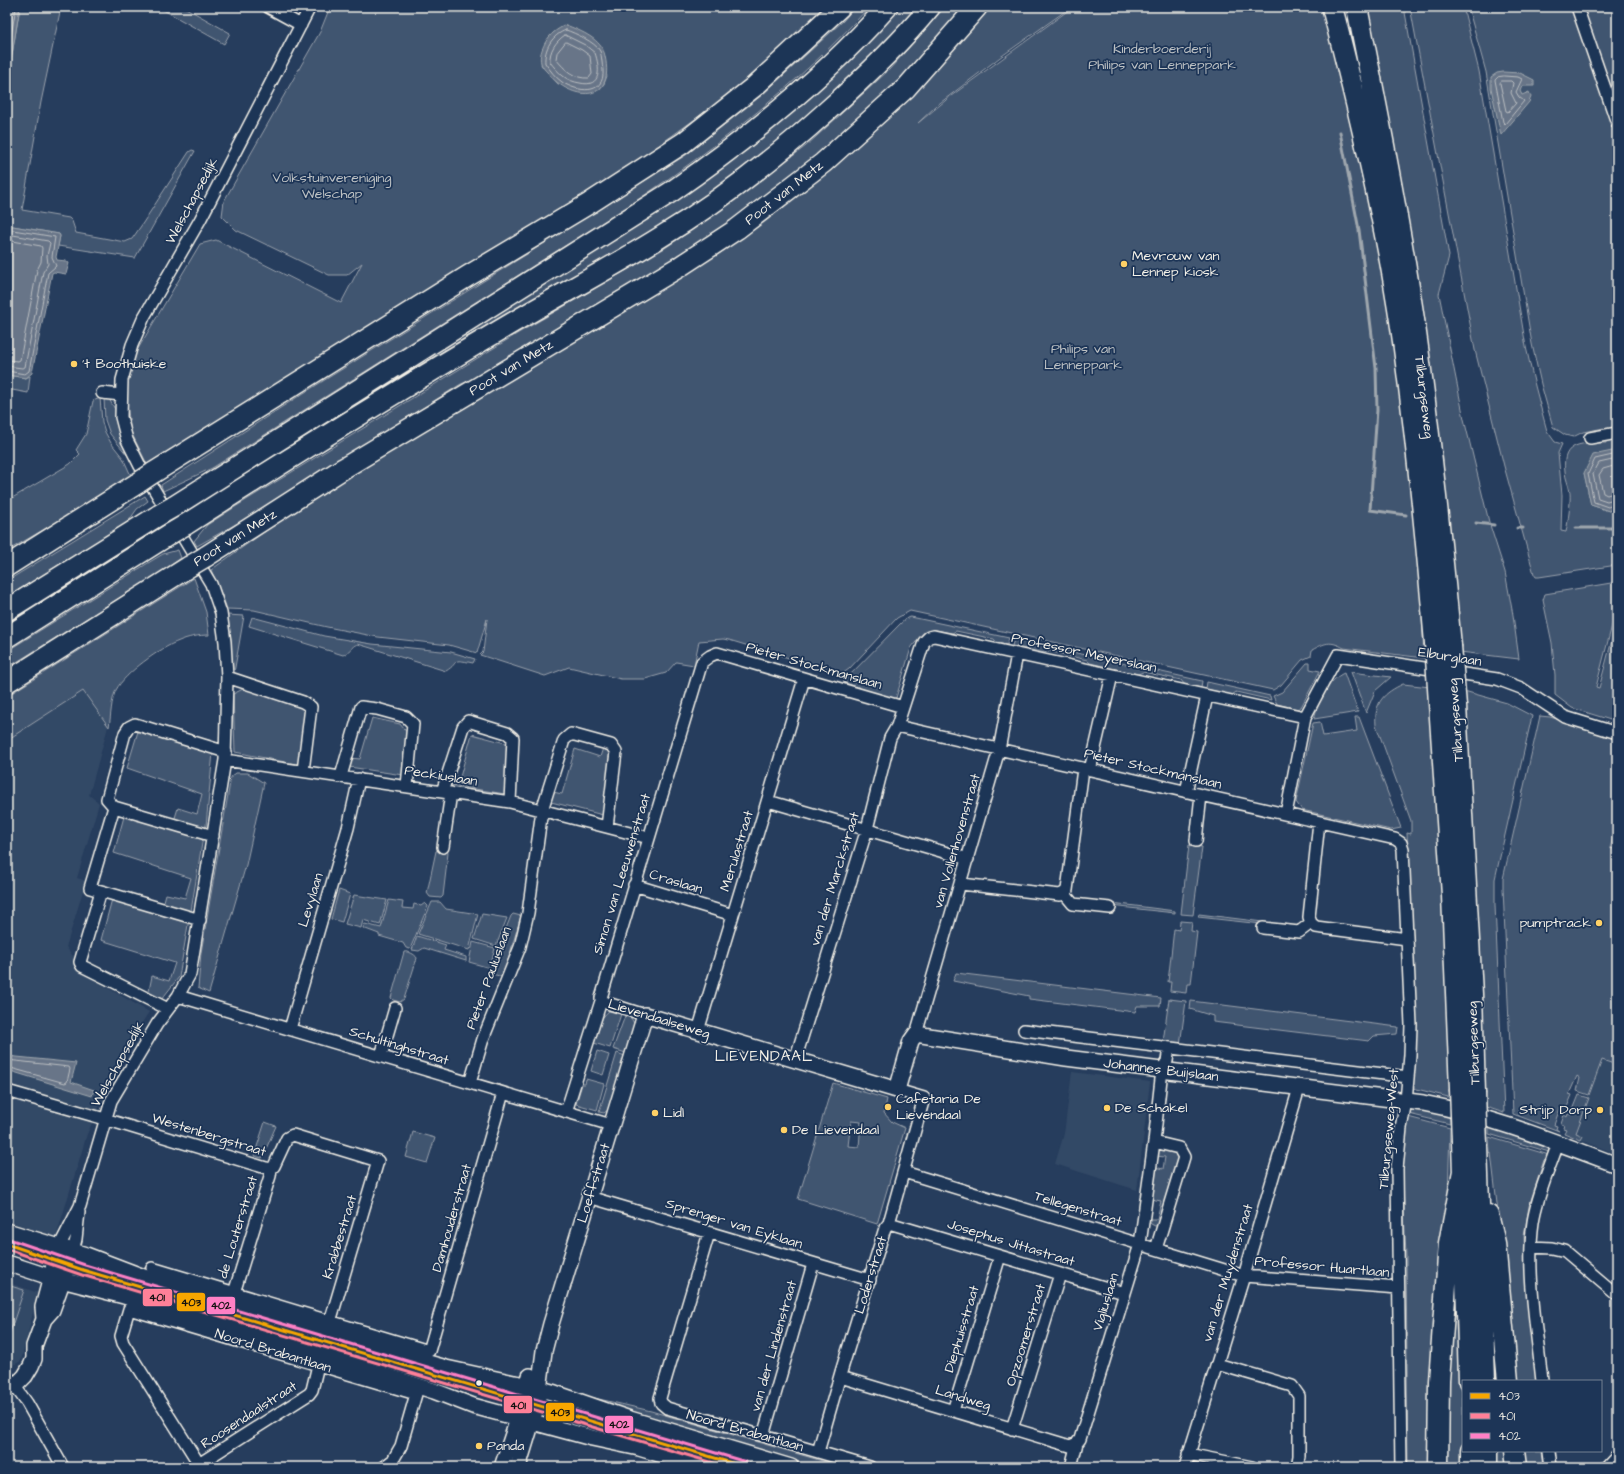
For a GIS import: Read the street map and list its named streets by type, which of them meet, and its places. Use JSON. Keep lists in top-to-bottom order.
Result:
{
  "streets": {
    "highway": ["Poot van Metz", "Tilburgseweg"],
    "street": [
      "Welschapsedijk",
      "Professor Meyerslaan",
      "Elburglaan",
      "Pieter Stockmanslaan",
      "Peckiuslaan",
      "van Vollenhovenstraat",
      "Merulastraat",
      "Simon van Leeuwenstraat",
      "van der Marckstraat",
      "Craslaan",
      "Levylaan",
      "Pieter Pauluslaan",
      "Lievendaalseweg",
      "Schultinghstraat",
      "Johannes Buijslaan",
      "Tilburgseweg-West",
      "Westenbergstraat",
      "Loeffstraat",
      "Tellegenstraat",
      "Damhouderstraat",
      "Sprenger van Eyklaan",
      "de Louterstraat",
      "Krabbestraat",
      "Josephus Jittastraat",
      "Professor Huartlaan",
      "van der Muydenstraat",
      "Loderstraat",
      "Vigliuslaan",
      "Diephuisstraat",
      "Opzoomerstraat",
      "van der Lindenstraat",
      "Noord Brabantlaan",
      "Landweg",
      "Roosendaalstraat"
    ]
  },
  "crossings": [
    ["Welschapsedijk", "Peckiuslaan"],
    ["Welschapsedijk", "Schultinghstraat"],
    ["Welschapsedijk", "Westenbergstraat"],
    ["Welschapsedijk", "Noord Brabantlaan"],
    ["Professor Meyerslaan", "Elburglaan"],
    ["Professor Meyerslaan", "Pieter Stockmanslaan"],
    ["Professor Meyerslaan", "van Vollenhovenstraat"],
    ["Professor Meyerslaan", "van der Marckstraat"],
    ["Pieter Stockmanslaan", "van Vollenhovenstraat"],
    ["Pieter Stockmanslaan", "Merulastraat"],
    ["Pieter Stockmanslaan", "Simon van Leeuwenstraat"],
    ["Pieter Stockmanslaan", "van der Marckstraat"],
    ["Pieter Stockmanslaan", "Tilburgseweg-West"],
    ["Peckiuslaan", "Simon van Leeuwenstraat"],
    ["Peckiuslaan", "Levylaan"],
    ["Peckiuslaan", "Pieter Pauluslaan"],
    ["van Vollenhovenstraat", "Johannes Buijslaan"],
    ["Merulastraat", "Craslaan"],
    ["Merulastraat", "Lievendaalseweg"],
    ["Simon van Leeuwenstraat", "Craslaan"],
    ["Simon van Leeuwenstraat", "Lievendaalseweg"],
    ["Simon van Leeuwenstraat", "Schultinghstraat"],
    ["van der Marckstraat", "Lievendaalseweg"],
    ["Levylaan", "Schultinghstraat"],
    ["Pieter Pauluslaan", "Schultinghstraat"],
    ["Lievendaalseweg", "Loeffstraat"],
    ["Lievendaalseweg", "Loderstraat"],
    ["Schultinghstraat", "Loeffstraat"],
    ["Schultinghstraat", "Damhouderstraat"],
    ["Johannes Buijslaan", "Tilburgseweg-West"],
    ["Johannes Buijslaan", "van der Muydenstraat"],
    ["Johannes Buijslaan", "Vigliuslaan"],
    ["Tilburgseweg-West", "Professor Huartlaan"],
    ["Westenbergstraat", "de Louterstraat"],
    ["Westenbergstraat", "Krabbestraat"],
    ["Loeffstraat", "Sprenger van Eyklaan"],
    ["Loeffstraat", "Noord Brabantlaan"],
    ["Tellegenstraat", "Professor Huartlaan"],
    ["Tellegenstraat", "van der Muydenstraat"],
    ["Tellegenstraat", "Loderstraat"],
    ["Tellegenstraat", "Vigliuslaan"],
    ["Damhouderstraat", "Krabbestraat"],
    ["Sprenger van Eyklaan", "Loderstraat"],
    ["Sprenger van Eyklaan", "van der Lindenstraat"],
    ["Sprenger van Eyklaan", "Noord Brabantlaan"],
    ["Josephus Jittastraat", "Loderstraat"],
    ["Josephus Jittastraat", "Vigliuslaan"],
    ["Josephus Jittastraat", "Diephuisstraat"],
    ["Josephus Jittastraat", "Opzoomerstraat"],
    ["Professor Huartlaan", "van der Muydenstraat"],
    ["Loderstraat", "Noord Brabantlaan"],
    ["Loderstraat", "Landweg"],
    ["Vigliuslaan", "Landweg"],
    ["Diephuisstraat", "Landweg"],
    ["Opzoomerstraat", "Landweg"],
    ["van der Lindenstraat", "Noord Brabantlaan"],
    ["Noord Brabantlaan", "Roosendaalstraat"]
  ],
  "districts": ["LIEVENDAAL"],
  "parks": ["Kinderboerderij Philips van Lenneppark", "Volkstuinvereniging Welschap", "Philips van Lenneppark"],
  "places": [
    "Mevrouw van Lennep kiosk",
    "'t Boothuiske",
    "pumptrack",
    "Cafetaria De Lievendaal",
    "De Schakel",
    "Strijp Dorp",
    "Lidl",
    "De Lievendaal",
    "Panda"
  ],
  "lines": ["transit line 402", "transit line 403", "transit line 401"],
  "legend": ["403", "401", "402"]
}
